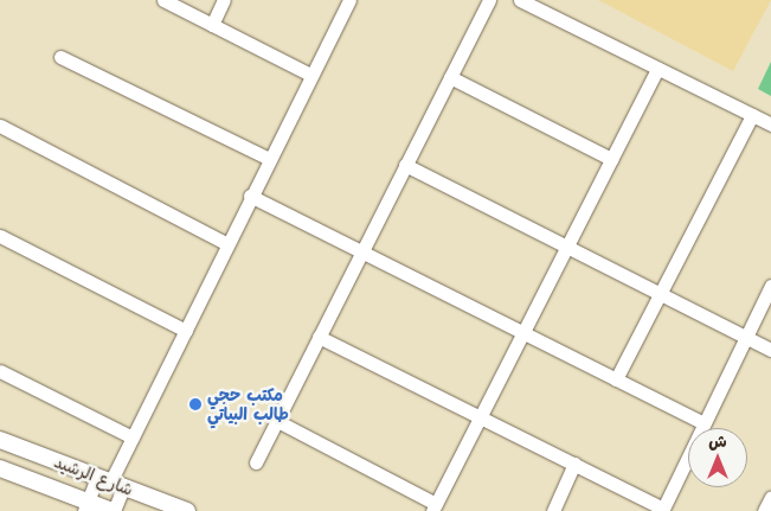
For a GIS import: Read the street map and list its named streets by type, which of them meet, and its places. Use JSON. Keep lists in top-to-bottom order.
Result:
{
  "streets": {
    "main road": ["شارع الرشيد"]
  },
  "places": ["مكتب حجي طالب البياتي"],
  "north": "top"
}
